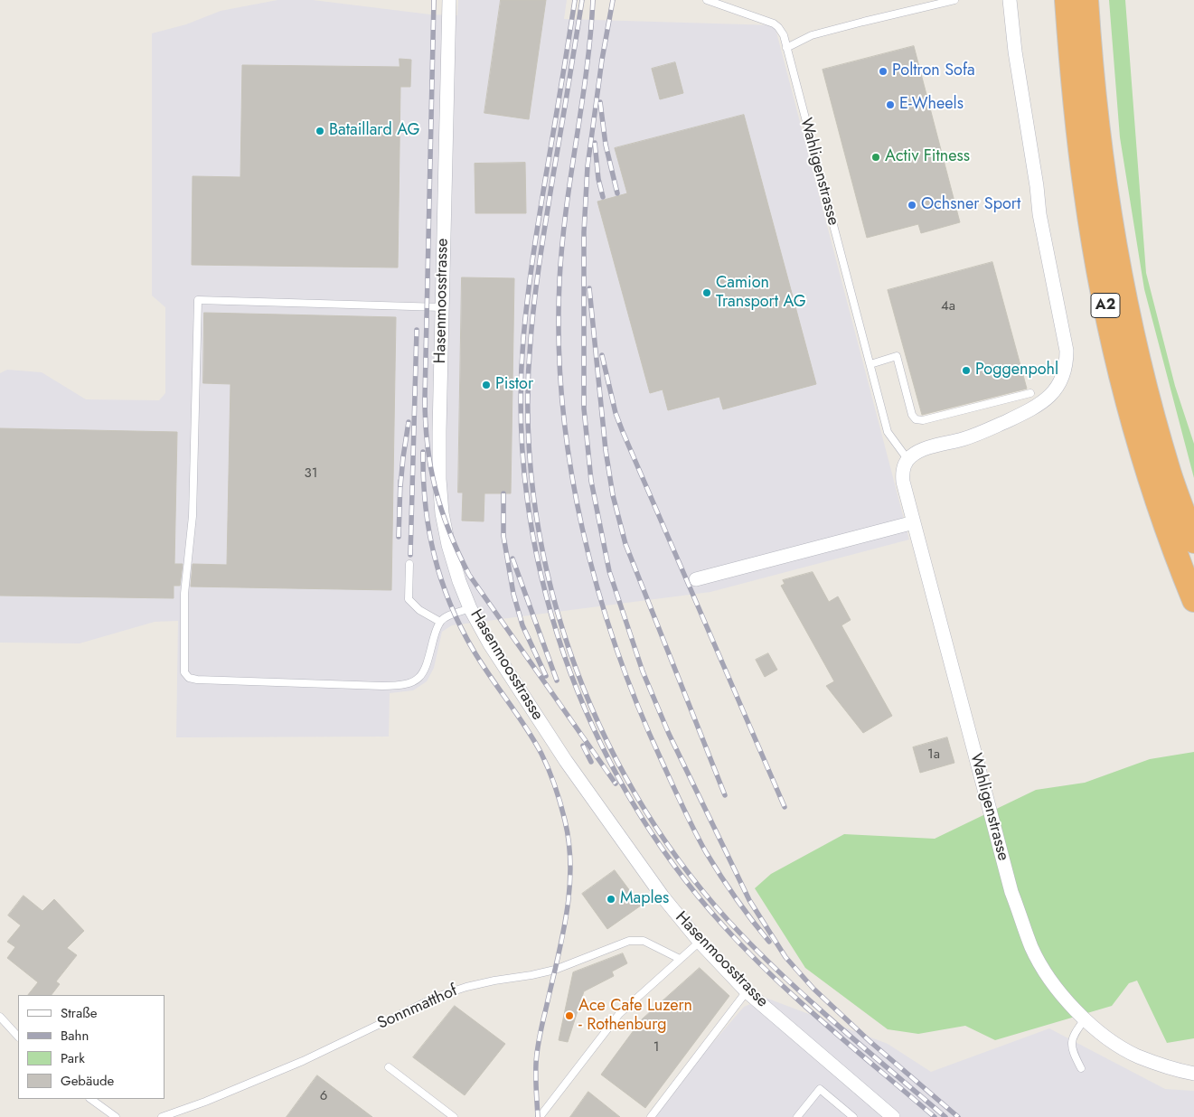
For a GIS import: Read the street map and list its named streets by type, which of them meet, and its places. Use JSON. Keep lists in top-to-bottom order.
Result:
{
  "streets": {
    "highway": ["A2"],
    "street": ["Wahligenstrasse", "Hasenmoosstrasse"],
    "lane": ["Sonnmatthof"]
  },
  "places": [
    "Poltron Sofa",
    "E-Wheels",
    "Bataillard AG",
    "Activ Fitness",
    "Ochsner Sport",
    "Camion Transport AG",
    "Poggenpohl",
    "Pistor",
    "Maples",
    "Ace Cafe Luzern - Rothenburg"
  ],
  "house_numbers": [
    "4a",
    "31",
    "1a",
    "1",
    "6"
  ],
  "legend": [
    "Straße",
    "Bahn",
    "Park",
    "Gebäude"
  ]
}
